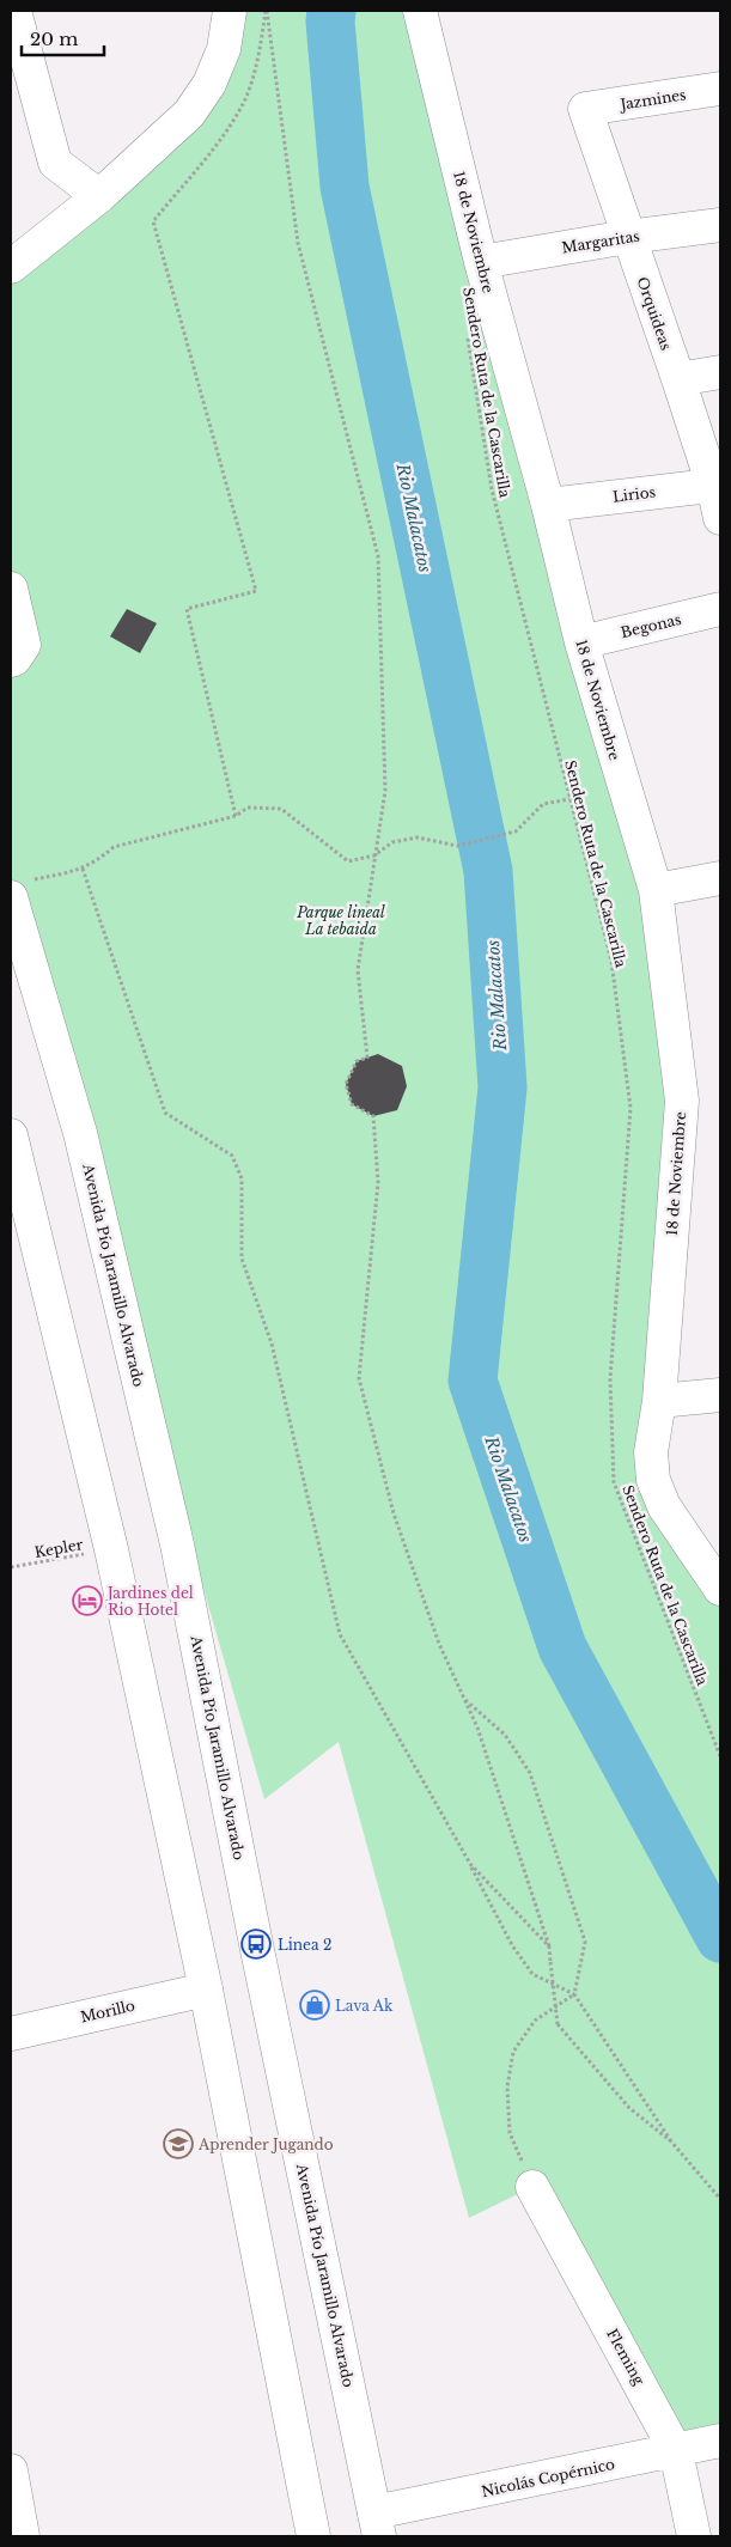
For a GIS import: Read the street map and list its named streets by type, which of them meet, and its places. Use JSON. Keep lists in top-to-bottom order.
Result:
{
  "streets": {
    "street": [
      "Jazmines",
      "18 de Noviembre",
      "Margaritas",
      "Orquideas",
      "Lirios",
      "Begonas",
      "Avenida Pío Jaramillo Alvarado",
      "Morillo",
      "Fleming",
      "Nicolás Copérnico"
    ],
    "path": ["Sendero Ruta de la Cascarilla", "Kepler"]
  },
  "crossings": [
    ["Jazmines", "Orquideas"],
    ["18 de Noviembre", "Margaritas"],
    ["18 de Noviembre", "Lirios"],
    ["18 de Noviembre", "Begonas"],
    ["Margaritas", "Orquideas"],
    ["Orquideas", "Lirios"],
    ["Avenida Pío Jaramillo Alvarado", "Nicolás Copérnico"],
    ["Fleming", "Nicolás Copérnico"]
  ],
  "water": ["Rio Malacatos"],
  "parks": ["Parque lineal La tebaida"],
  "places": {
    "hotel": ["Jardines del Rio Hotel"],
    "bus stop": ["Linea 2"],
    "shop": ["Lava Ak"],
    "school or university": ["Aprender Jugando"]
  },
  "scale_bar": "20 m"
}
